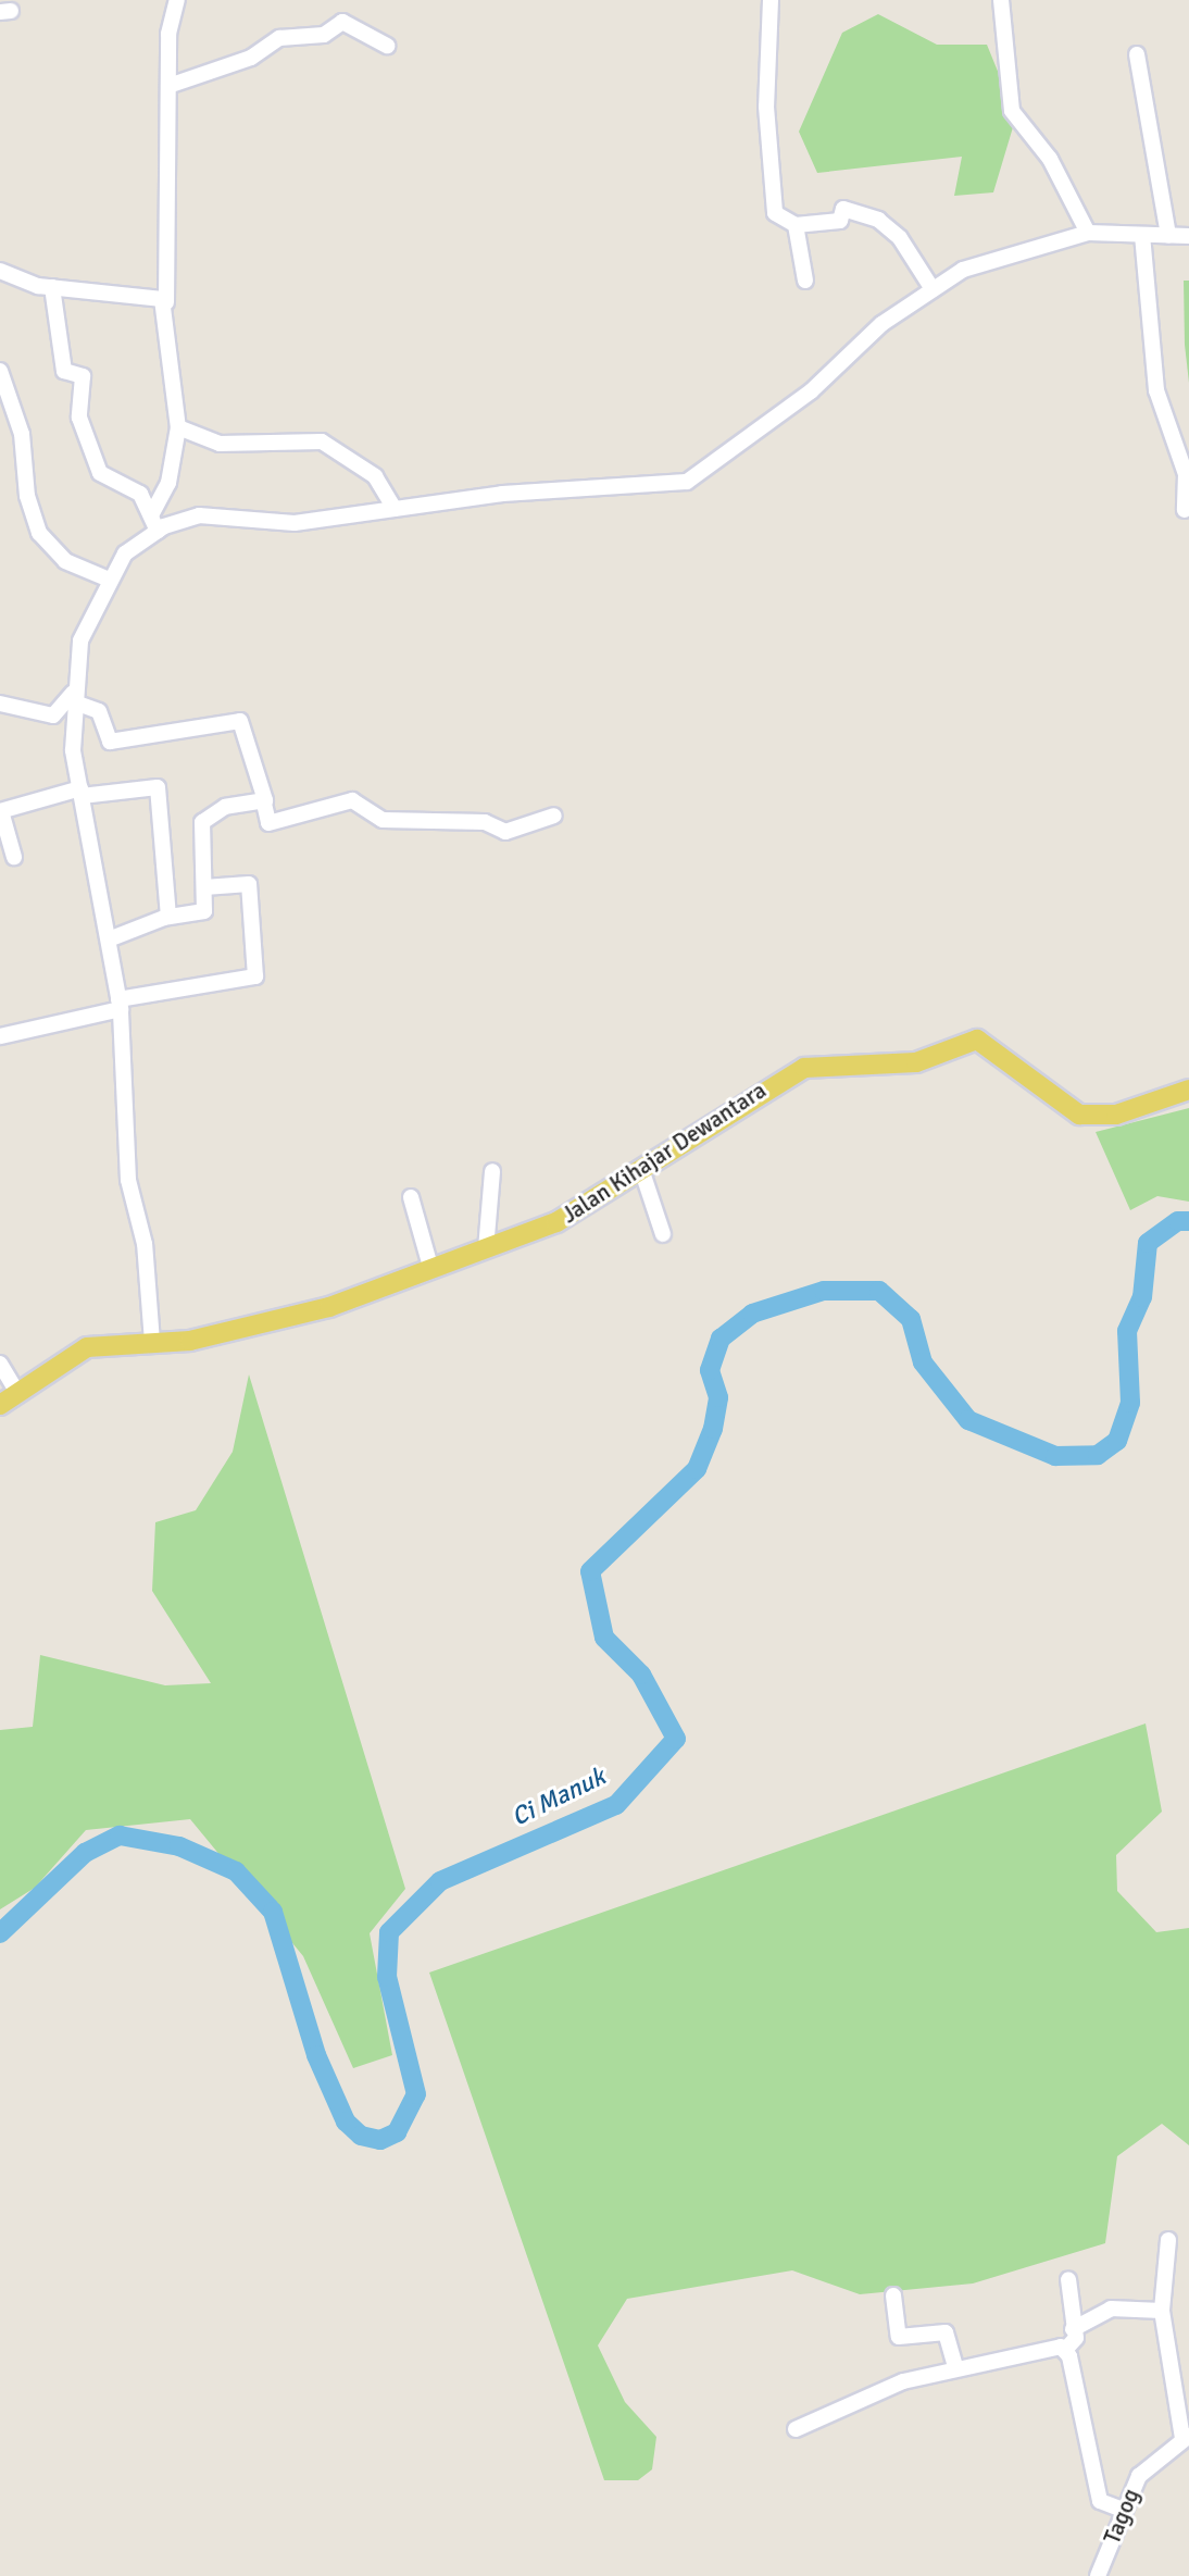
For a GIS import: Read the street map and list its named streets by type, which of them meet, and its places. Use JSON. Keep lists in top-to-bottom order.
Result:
{
  "streets": {
    "main road": ["Jalan Kihajar Dewantara"],
    "street": ["Tagog"]
  },
  "water": ["Ci Manuk"]
}
